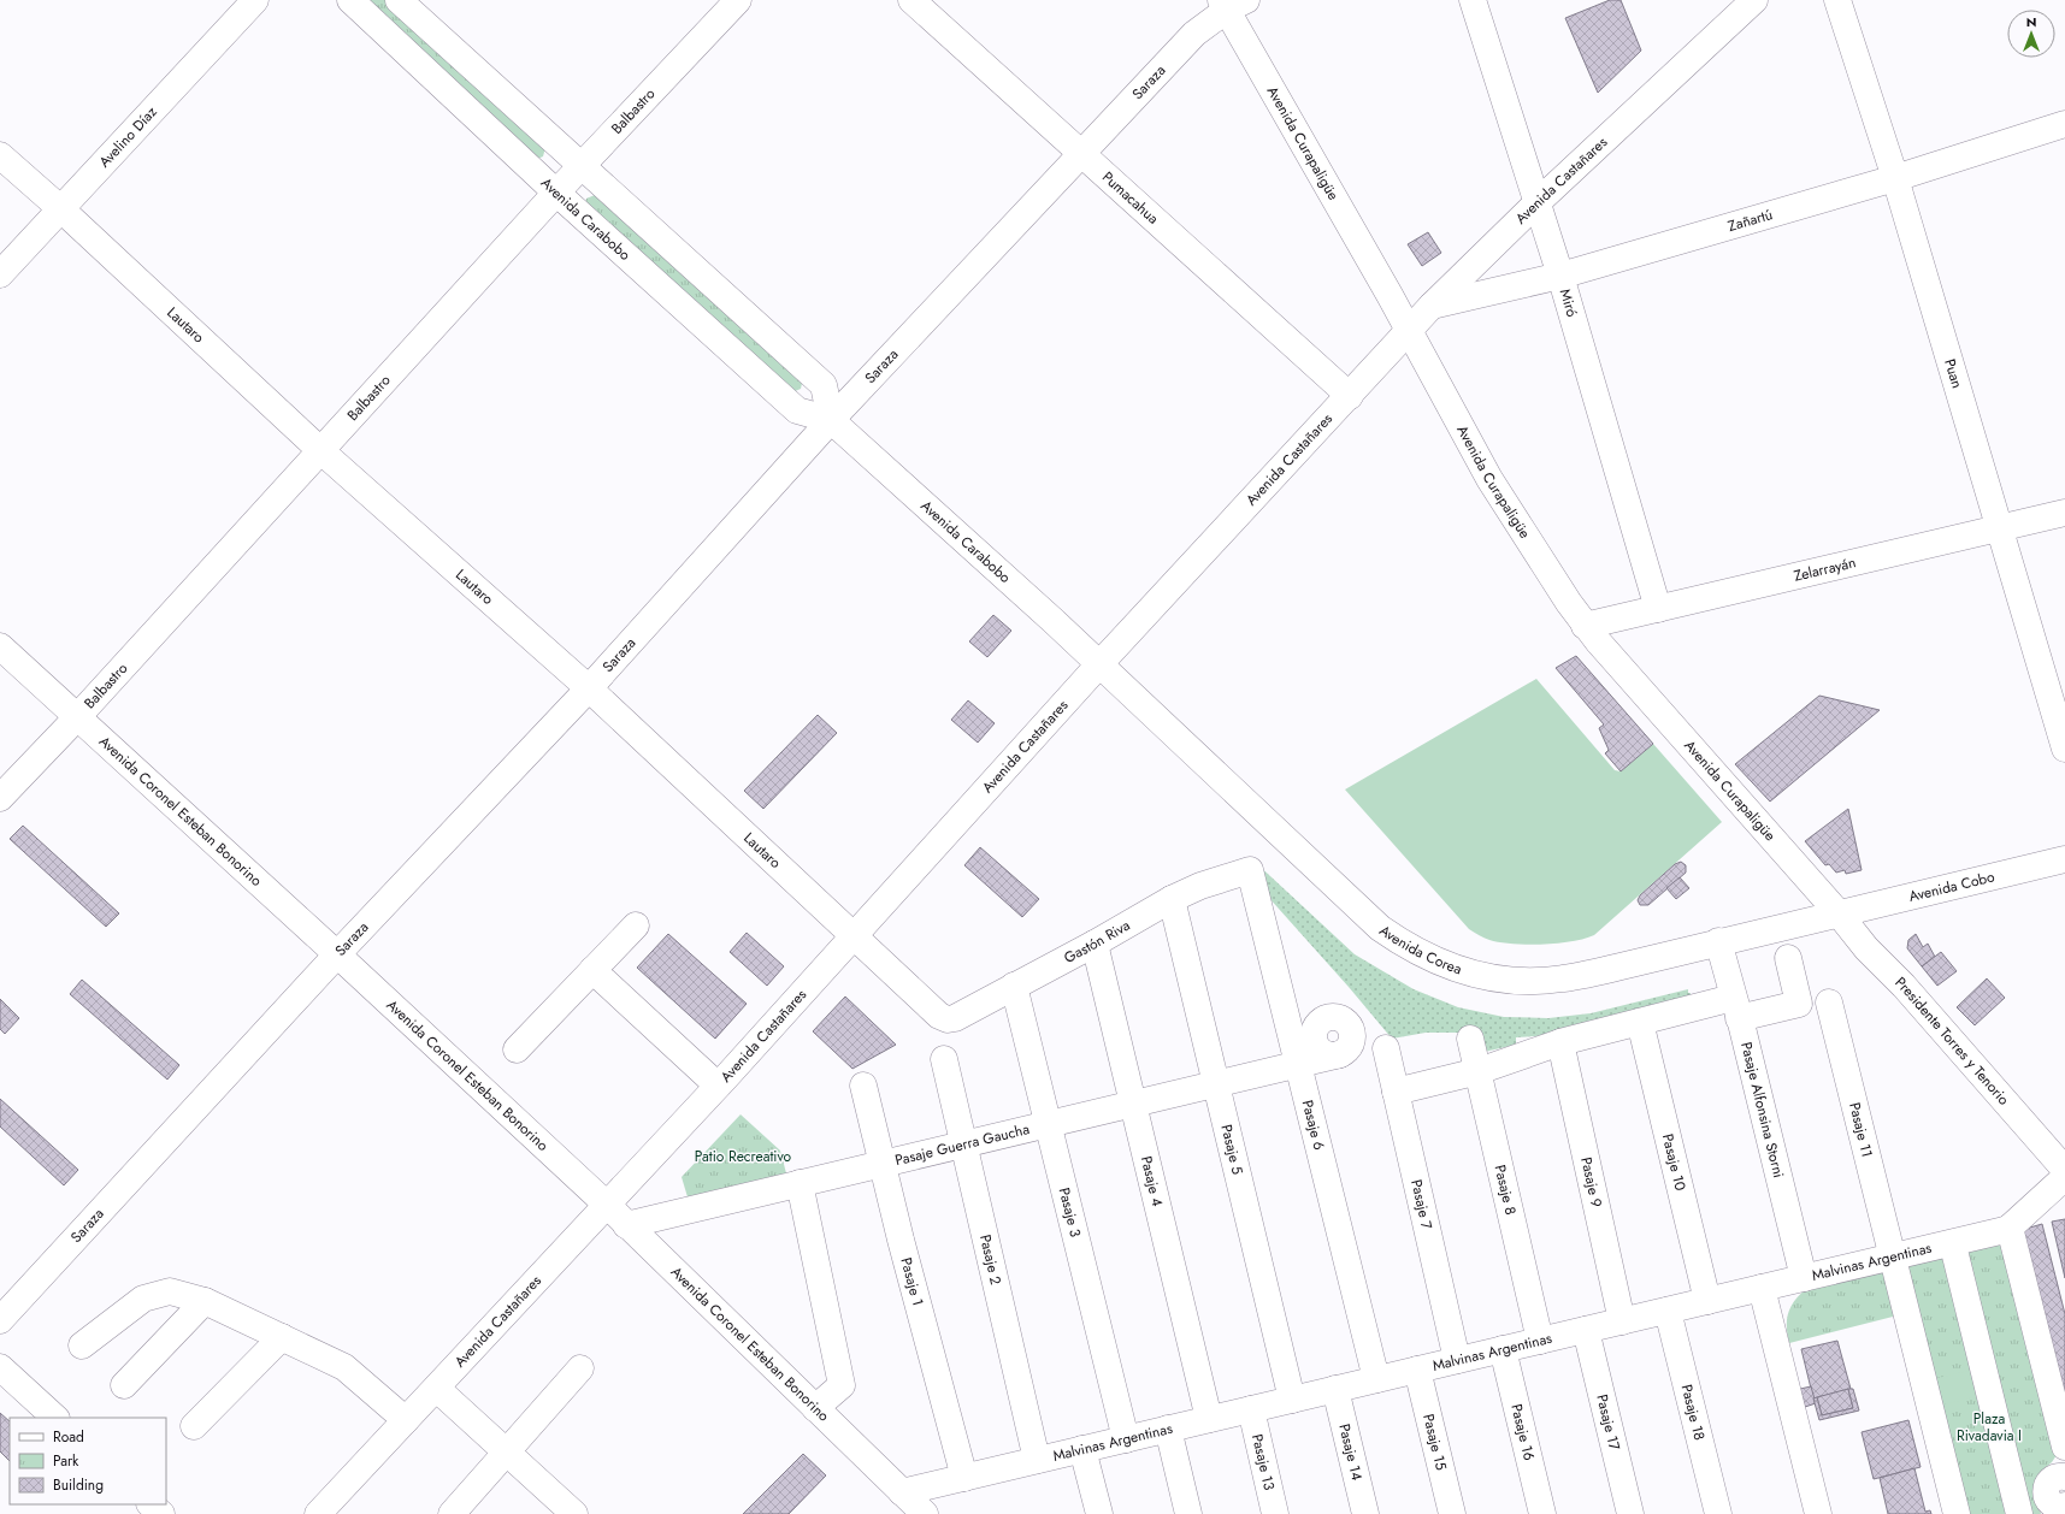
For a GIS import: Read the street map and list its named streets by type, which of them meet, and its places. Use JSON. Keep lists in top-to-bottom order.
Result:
{
  "streets": {
    "street": [
      "Saraza",
      "Balbastro",
      "Avelino Díaz",
      "Avenida Curapaligüe",
      "Avenida Castañares",
      "Pumacahua",
      "Avenida Carabobo",
      "Zañartú",
      "Miró",
      "Lautaro",
      "Puan",
      "Zelarrayán",
      "Avenida Coronel Esteban Bonorino",
      "Avenida Cobo",
      "Gastón Riva",
      "Avenida Corea",
      "Presidente Torres y Tenorio",
      "Pasaje Alfonsina Storni",
      "Pasaje 6",
      "Pasaje 11",
      "Pasaje Guerra Gaucha",
      "Pasaje 5",
      "Pasaje 10",
      "Pasaje 4",
      "Pasaje 9",
      "Pasaje 8",
      "Pasaje 7",
      "Pasaje 3",
      "Pasaje 2",
      "Malvinas Argentinas",
      "Pasaje 1",
      "Pasaje 18",
      "Pasaje 17",
      "Pasaje 16",
      "Pasaje 15",
      "Pasaje 14",
      "Pasaje 13"
    ]
  },
  "crossings": [
    ["Saraza", "Avenida Curapaligüe"],
    ["Saraza", "Pumacahua"],
    ["Saraza", "Avenida Carabobo"],
    ["Saraza", "Lautaro"],
    ["Saraza", "Avenida Coronel Esteban Bonorino"],
    ["Balbastro", "Avenida Carabobo"],
    ["Balbastro", "Lautaro"],
    ["Balbastro", "Avenida Coronel Esteban Bonorino"],
    ["Avelino Díaz", "Lautaro"],
    ["Avenida Curapaligüe", "Avenida Castañares"],
    ["Avenida Curapaligüe", "Zelarrayán"],
    ["Avenida Curapaligüe", "Avenida Cobo"],
    ["Avenida Curapaligüe", "Avenida Corea"],
    ["Avenida Curapaligüe", "Presidente Torres y Tenorio"],
    ["Avenida Castañares", "Pumacahua"],
    ["Avenida Castañares", "Avenida Carabobo"],
    ["Avenida Castañares", "Zañartú"],
    ["Avenida Castañares", "Miró"],
    ["Avenida Castañares", "Lautaro"],
    ["Avenida Castañares", "Avenida Coronel Esteban Bonorino"],
    ["Avenida Castañares", "Avenida Corea"],
    ["Avenida Carabobo", "Avenida Corea"],
    ["Zañartú", "Miró"],
    ["Zañartú", "Puan"],
    ["Miró", "Zelarrayán"],
    ["Lautaro", "Gastón Riva"],
    ["Puan", "Zelarrayán"],
    ["Avenida Coronel Esteban Bonorino", "Pasaje Guerra Gaucha"],
    ["Avenida Coronel Esteban Bonorino", "Malvinas Argentinas"],
    ["Avenida Cobo", "Avenida Corea"],
    ["Avenida Cobo", "Presidente Torres y Tenorio"],
    ["Gastón Riva", "Pasaje 6"],
    ["Gastón Riva", "Pasaje 5"],
    ["Gastón Riva", "Pasaje 4"],
    ["Gastón Riva", "Pasaje 3"],
    ["Avenida Corea", "Presidente Torres y Tenorio"],
    ["Avenida Corea", "Pasaje Alfonsina Storni"],
    ["Pasaje Alfonsina Storni", "Malvinas Argentinas"],
    ["Pasaje 6", "Pasaje Guerra Gaucha"],
    ["Pasaje 6", "Malvinas Argentinas"],
    ["Pasaje 11", "Malvinas Argentinas"],
    ["Pasaje Guerra Gaucha", "Pasaje 5"],
    ["Pasaje Guerra Gaucha", "Pasaje 4"],
    ["Pasaje Guerra Gaucha", "Pasaje 3"],
    ["Pasaje Guerra Gaucha", "Pasaje 2"],
    ["Pasaje Guerra Gaucha", "Pasaje 1"],
    ["Pasaje 5", "Malvinas Argentinas"],
    ["Pasaje 10", "Malvinas Argentinas"],
    ["Pasaje 4", "Malvinas Argentinas"],
    ["Pasaje 9", "Malvinas Argentinas"],
    ["Pasaje 8", "Malvinas Argentinas"],
    ["Pasaje 7", "Malvinas Argentinas"],
    ["Pasaje 3", "Malvinas Argentinas"],
    ["Pasaje 2", "Malvinas Argentinas"],
    ["Malvinas Argentinas", "Pasaje 1"],
    ["Malvinas Argentinas", "Pasaje 18"],
    ["Malvinas Argentinas", "Pasaje 17"],
    ["Malvinas Argentinas", "Pasaje 16"],
    ["Malvinas Argentinas", "Pasaje 15"],
    ["Malvinas Argentinas", "Pasaje 14"],
    ["Malvinas Argentinas", "Pasaje 13"]
  ],
  "parks": ["Patio Recreativo", "Plaza Rivadavia I"],
  "legend": ["Road", "Park", "Building"],
  "north": "top"
}
